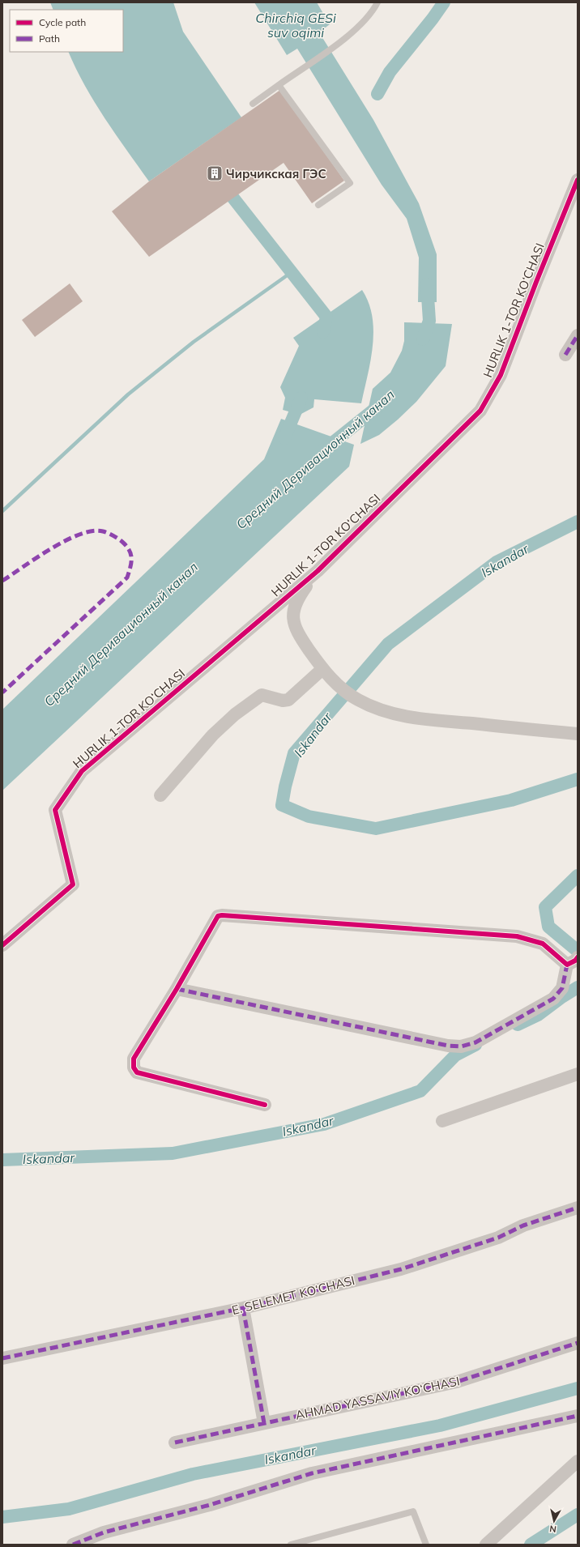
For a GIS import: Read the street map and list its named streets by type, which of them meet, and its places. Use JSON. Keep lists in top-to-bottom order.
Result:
{
  "streets": {
    "street": ["HURLIK 1-TOR KO‘CHASI", "E. SELEMET KO‘CHASI", "AHMAD YASSAVIY KO‘CHASI"]
  },
  "water": ["Chirchiq GESi suv oqimi", "Средний Деривационный канал", "Iskandar"],
  "places": {
    "building": ["Чирчикская ГЭС"]
  },
  "legend": ["Cycle path", "Path"],
  "north": "bottom"
}
